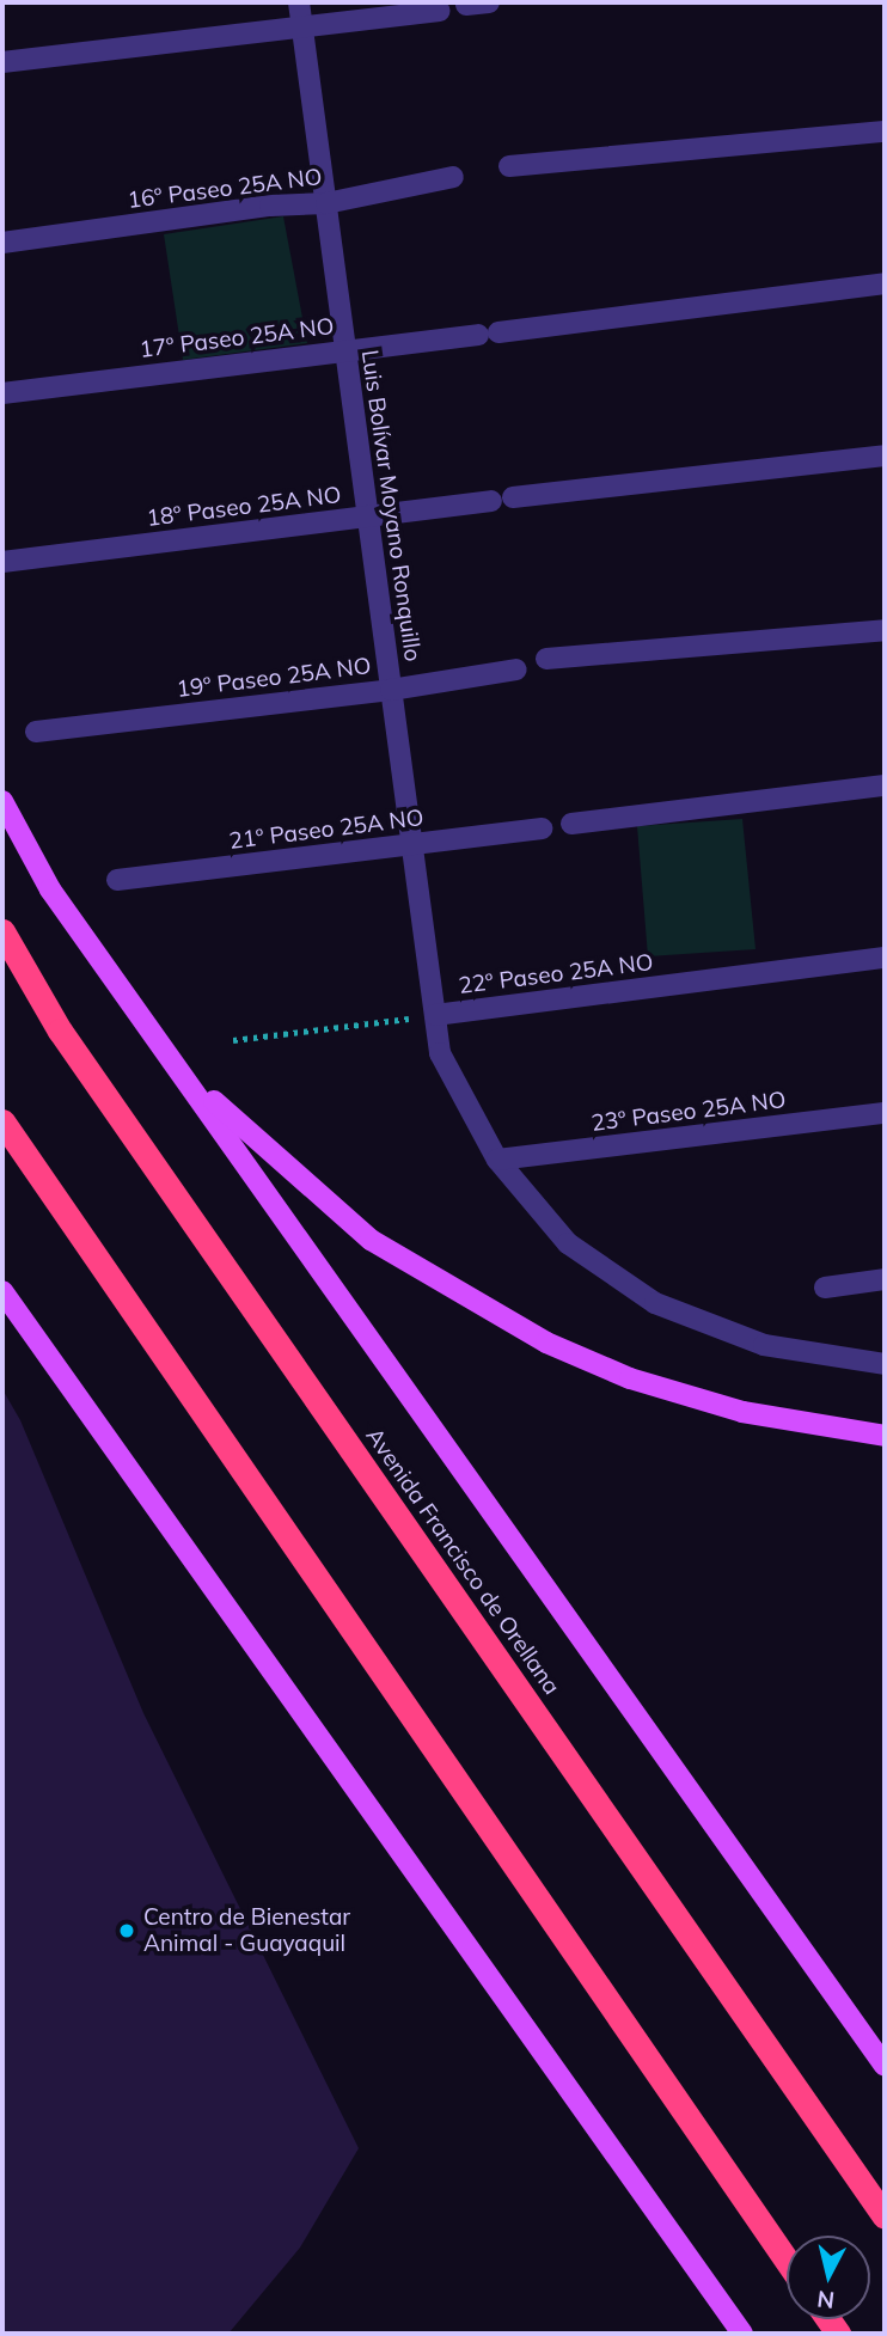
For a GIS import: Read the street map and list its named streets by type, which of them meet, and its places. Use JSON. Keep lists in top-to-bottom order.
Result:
{
  "streets": {
    "highway": ["Avenida Francisco de Orellana"],
    "street": [
      "16º Paseo 25A NO",
      "17º Paseo 25A NO",
      "Luis Bolívar Moyano Ronquillo",
      "18º Paseo 25A NO",
      "19º Paseo 25A NO",
      "21º Paseo 25A NO",
      "22º Paseo 25A NO",
      "23º Paseo 25A NO"
    ]
  },
  "crossings": [
    ["16º Paseo 25A NO", "Luis Bolívar Moyano Ronquillo"],
    ["17º Paseo 25A NO", "Luis Bolívar Moyano Ronquillo"],
    ["Luis Bolívar Moyano Ronquillo", "18º Paseo 25A NO"],
    ["Luis Bolívar Moyano Ronquillo", "19º Paseo 25A NO"],
    ["Luis Bolívar Moyano Ronquillo", "21º Paseo 25A NO"],
    ["Luis Bolívar Moyano Ronquillo", "22º Paseo 25A NO"],
    ["Luis Bolívar Moyano Ronquillo", "23º Paseo 25A NO"]
  ],
  "places": ["Centro de Bienestar Animal - Guayaquil"],
  "north": "bottom"
}
